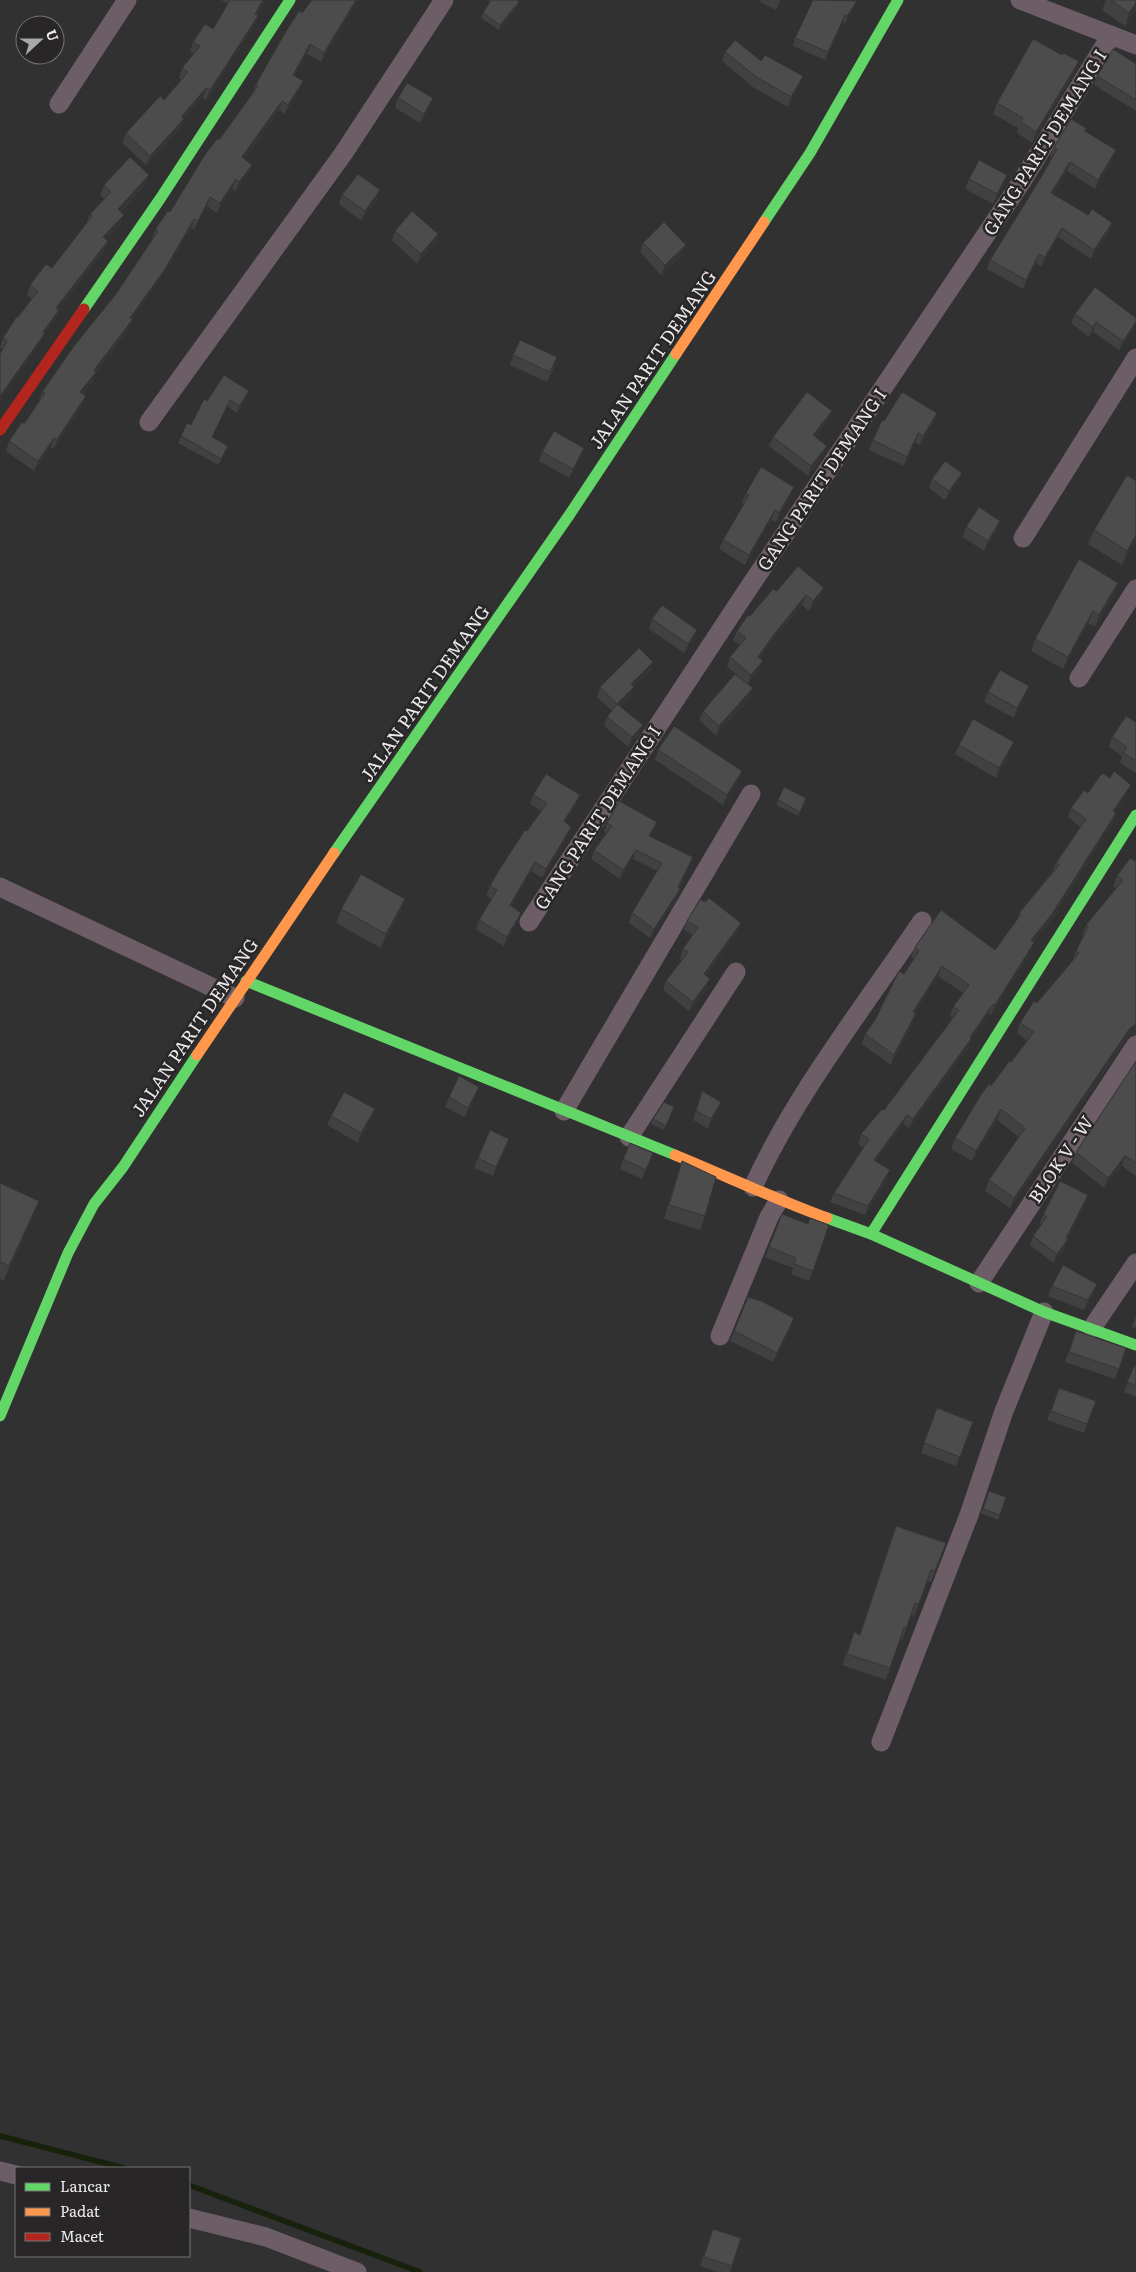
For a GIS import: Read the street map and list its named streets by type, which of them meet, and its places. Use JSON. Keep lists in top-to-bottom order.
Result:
{
  "streets": {
    "street": ["GANG PARIT DEMANG I", "JALAN PARIT DEMANG", "BLOK V - W"]
  },
  "legend": ["Lancar", "Padat", "Macet"],
  "north": "right"
}
